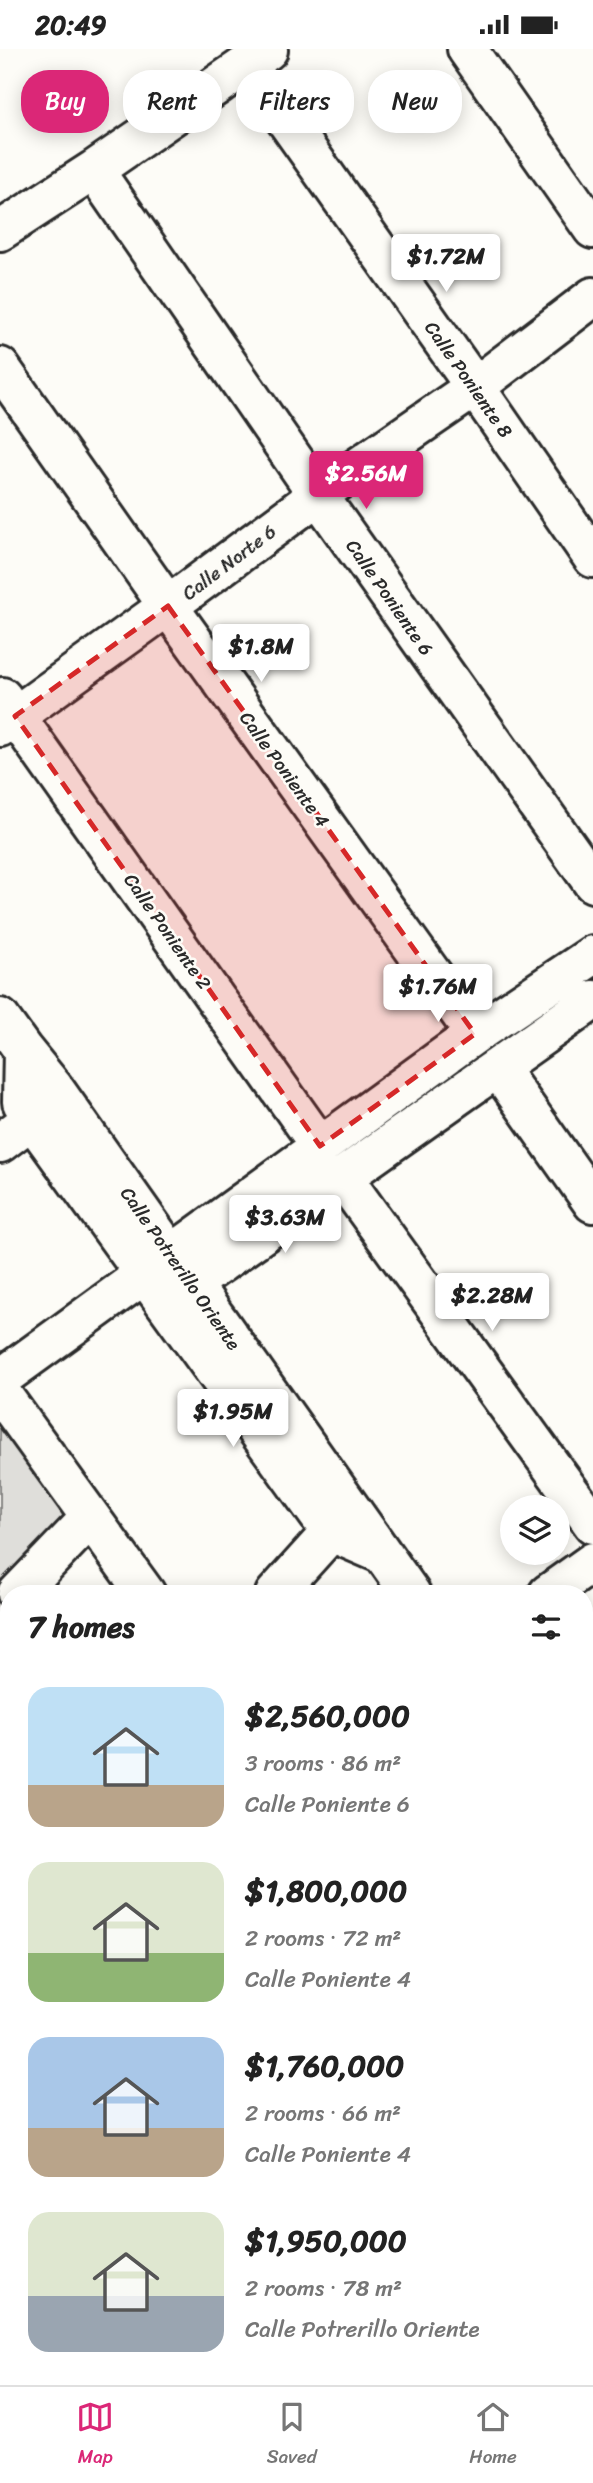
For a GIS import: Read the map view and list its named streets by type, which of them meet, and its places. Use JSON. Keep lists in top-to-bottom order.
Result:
{
  "streets": {
    "street": [
      "Calle Poniente 8",
      "Calle Norte 6",
      "Calle Poniente 6",
      "Calle Poniente 4",
      "Calle Poniente 2",
      "Calle Potrerillo Oriente"
    ]
  },
  "crossings": [
    ["Calle Poniente 8", "Calle Norte 6"],
    ["Calle Norte 6", "Calle Poniente 6"],
    ["Calle Norte 6", "Calle Poniente 4"],
    ["Calle Norte 6", "Calle Poniente 2"]
  ],
  "page": {
    "status": "20:49",
    "chip": [
      "Buy",
      "Rent",
      "Filters",
      "New"
    ],
    "price": [
      "$1.72M",
      "$2.56M",
      "$1.8M",
      "$1.76M",
      "$3.63M",
      "$2.28M",
      "$1.95M"
    ],
    "heading": "7 homes",
    "list": [
      {
        "name": "$2,560,000",
        "note": "3 rooms · 86 m² · Calle Poniente 6"
      },
      {
        "name": "$1,800,000",
        "note": "2 rooms · 72 m² · Calle Poniente 4"
      },
      {
        "name": "$1,760,000",
        "note": "2 rooms · 66 m² · Calle Poniente 4"
      },
      {
        "name": "$1,950,000",
        "note": "2 rooms · 78 m² · Calle Potrerillo Oriente"
      }
    ],
    "tabs": ["Map", "Saved", "Home"]
  }
}
